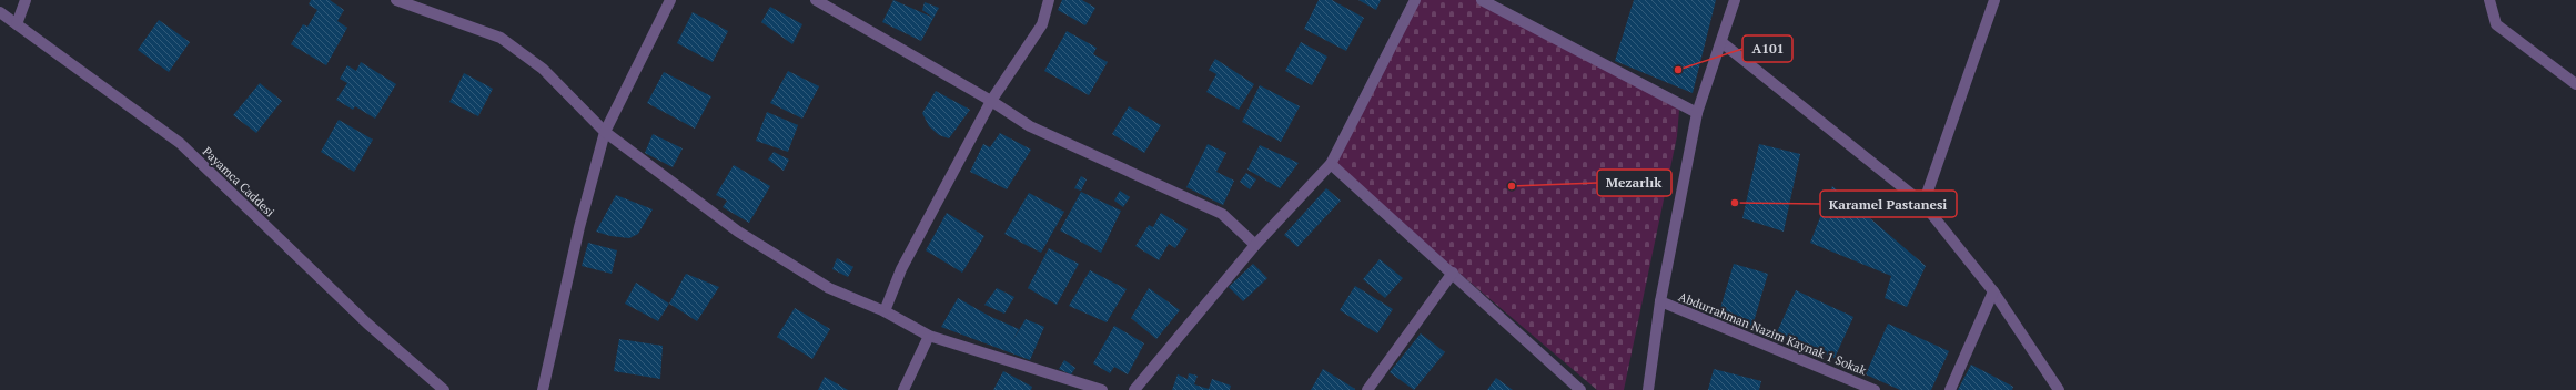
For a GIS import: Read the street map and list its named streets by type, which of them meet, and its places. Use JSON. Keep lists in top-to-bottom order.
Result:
{
  "streets": {
    "street": ["Payamca Caddesi", "Abdurrahman Nazim Kaynak 1 Sokak"]
  },
  "places": ["A101", "Mezarlık", "Karamel Pastanesi"]
}
